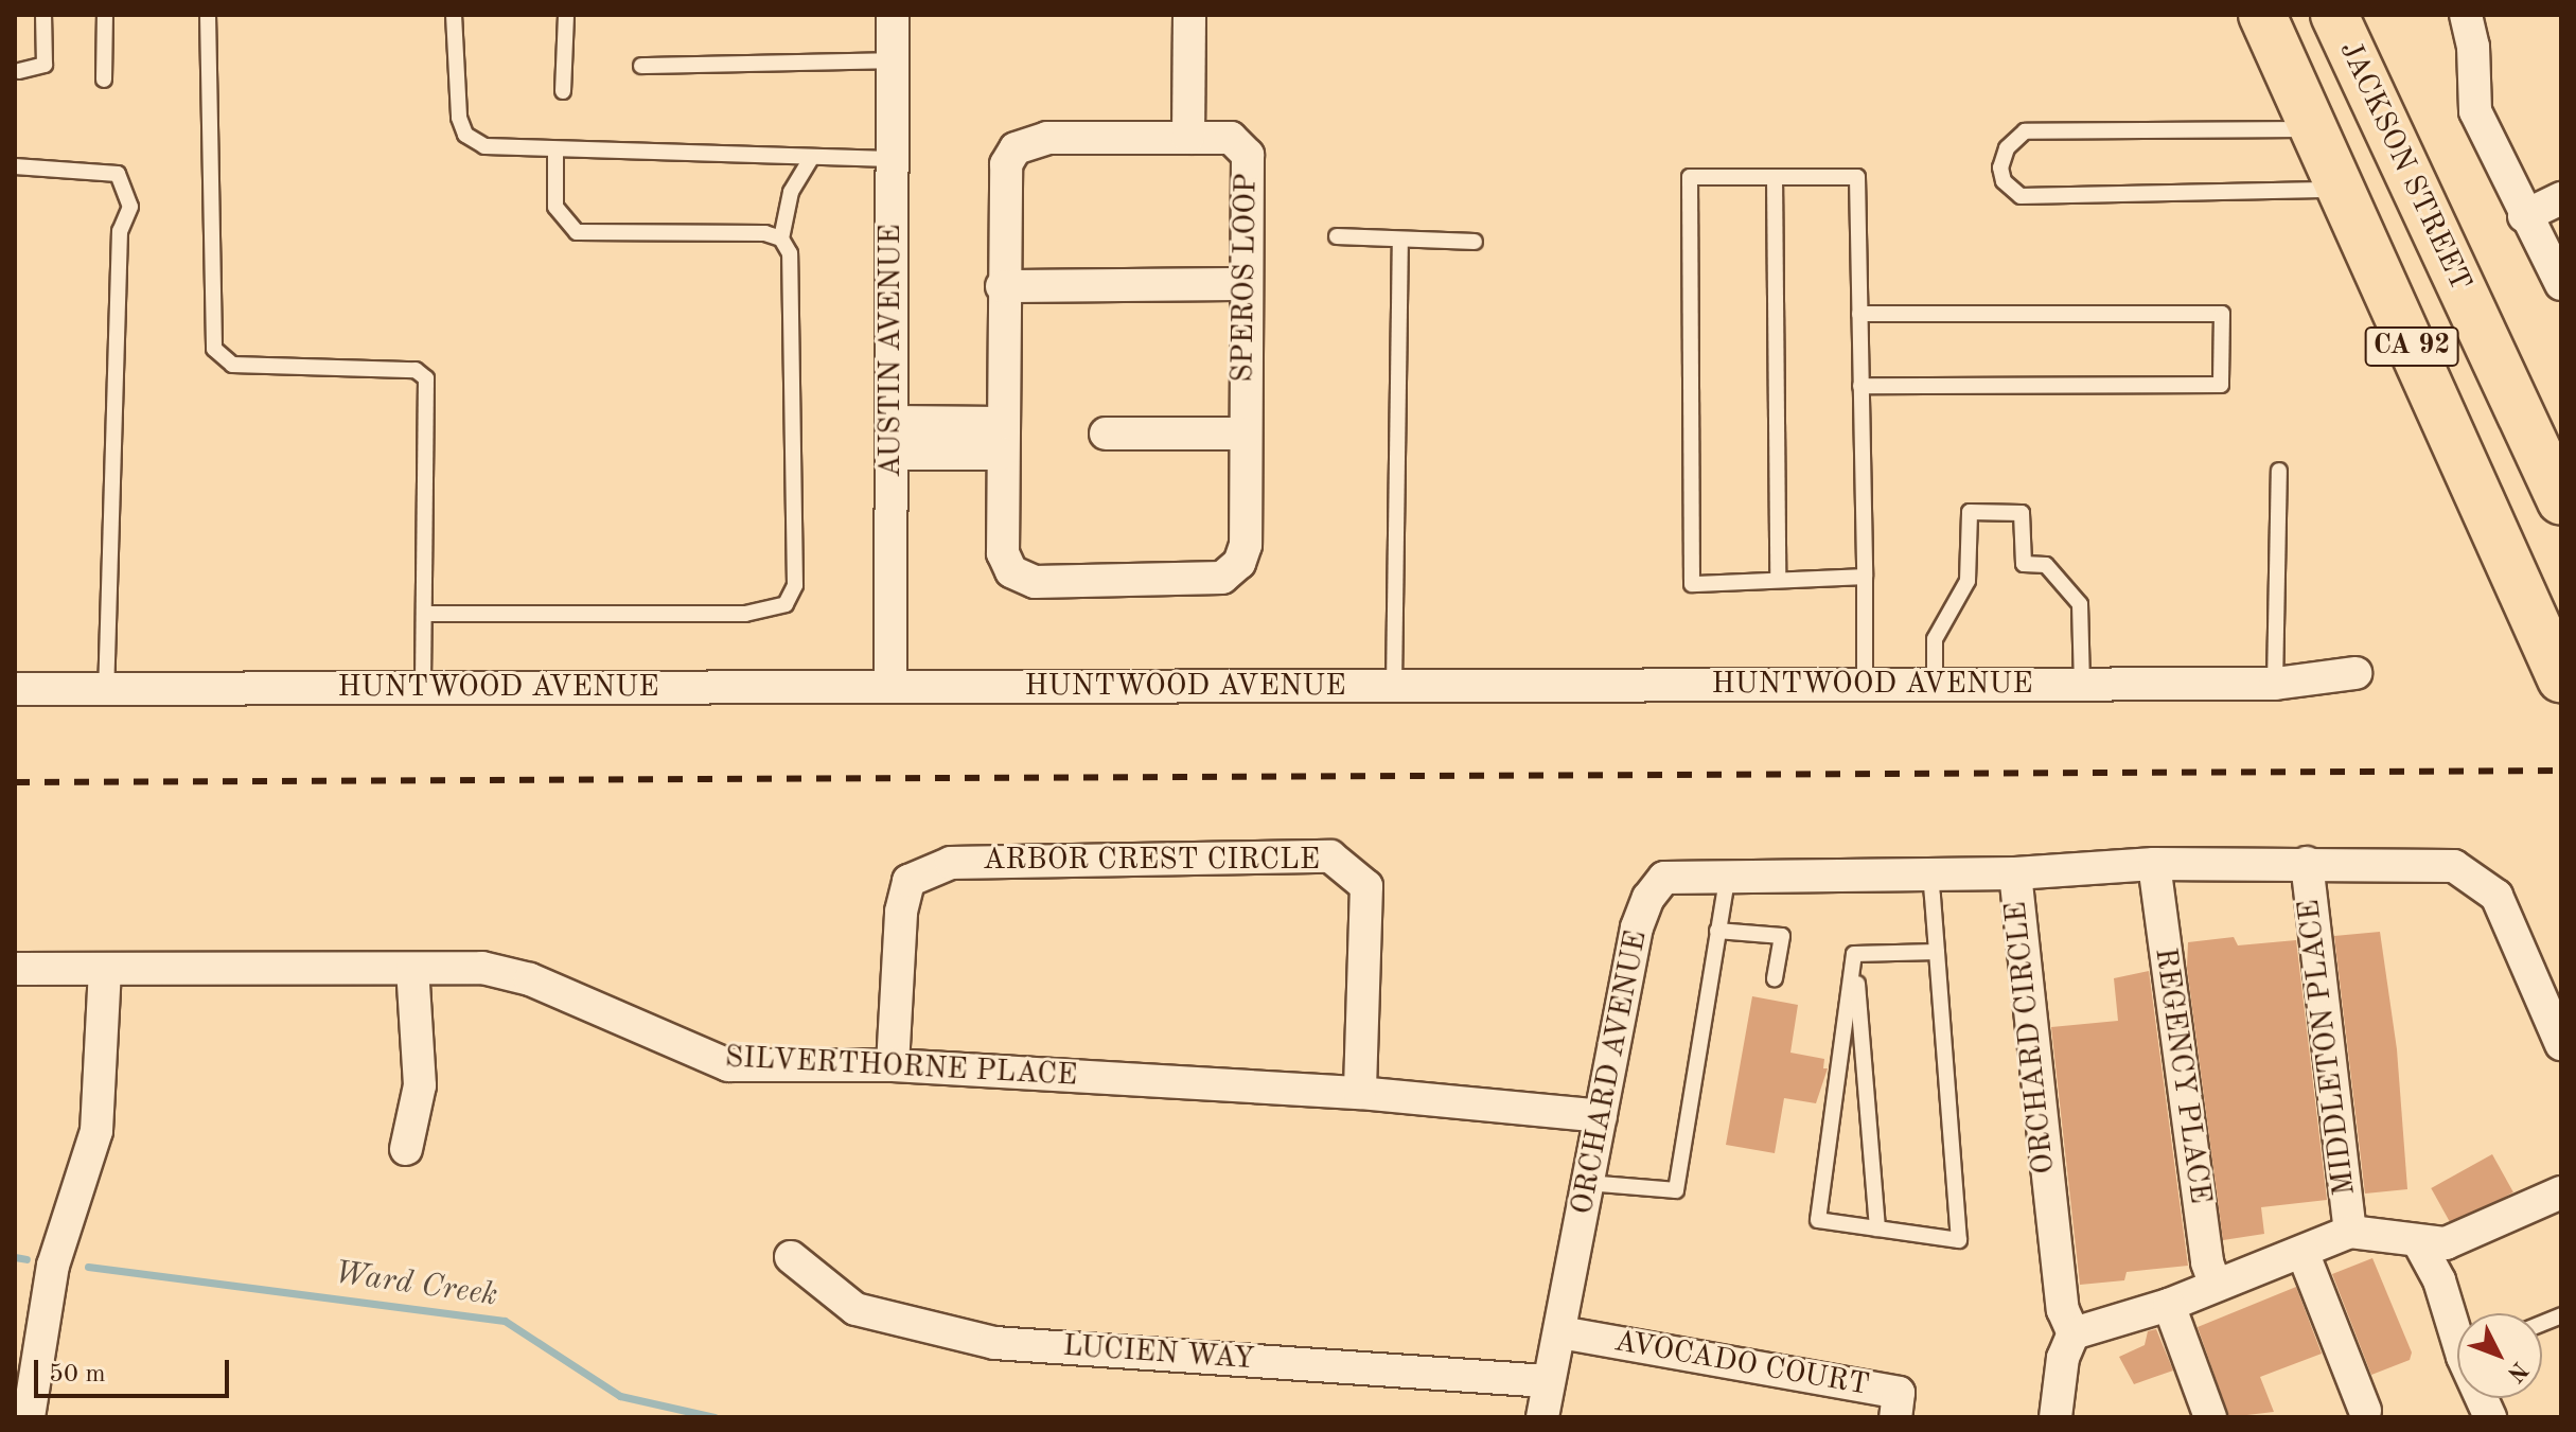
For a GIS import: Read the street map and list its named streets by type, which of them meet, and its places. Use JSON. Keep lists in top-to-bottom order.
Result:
{
  "streets": {
    "main road": ["JACKSON STREET", "CA 92"],
    "street": [
      "SPEROS LOOP",
      "AUSTIN AVENUE",
      "HUNTWOOD AVENUE",
      "ARBOR CREST CIRCLE",
      "ORCHARD CIRCLE",
      "MIDDLETON PLACE",
      "SILVERTHORNE PLACE",
      "ORCHARD AVENUE",
      "REGENCY PLACE",
      "LUCIEN WAY",
      "AVOCADO COURT"
    ]
  },
  "crossings": [
    ["AUSTIN AVENUE", "HUNTWOOD AVENUE"],
    ["ARBOR CREST CIRCLE", "SILVERTHORNE PLACE"],
    ["ORCHARD CIRCLE", "MIDDLETON PLACE"],
    ["ORCHARD CIRCLE", "ORCHARD AVENUE"],
    ["ORCHARD CIRCLE", "REGENCY PLACE"],
    ["SILVERTHORNE PLACE", "ORCHARD AVENUE"],
    ["ORCHARD AVENUE", "LUCIEN WAY"],
    ["ORCHARD AVENUE", "AVOCADO COURT"]
  ],
  "water": ["Ward Creek"],
  "scale_bar": "50 m",
  "north": "bottom right"
}
